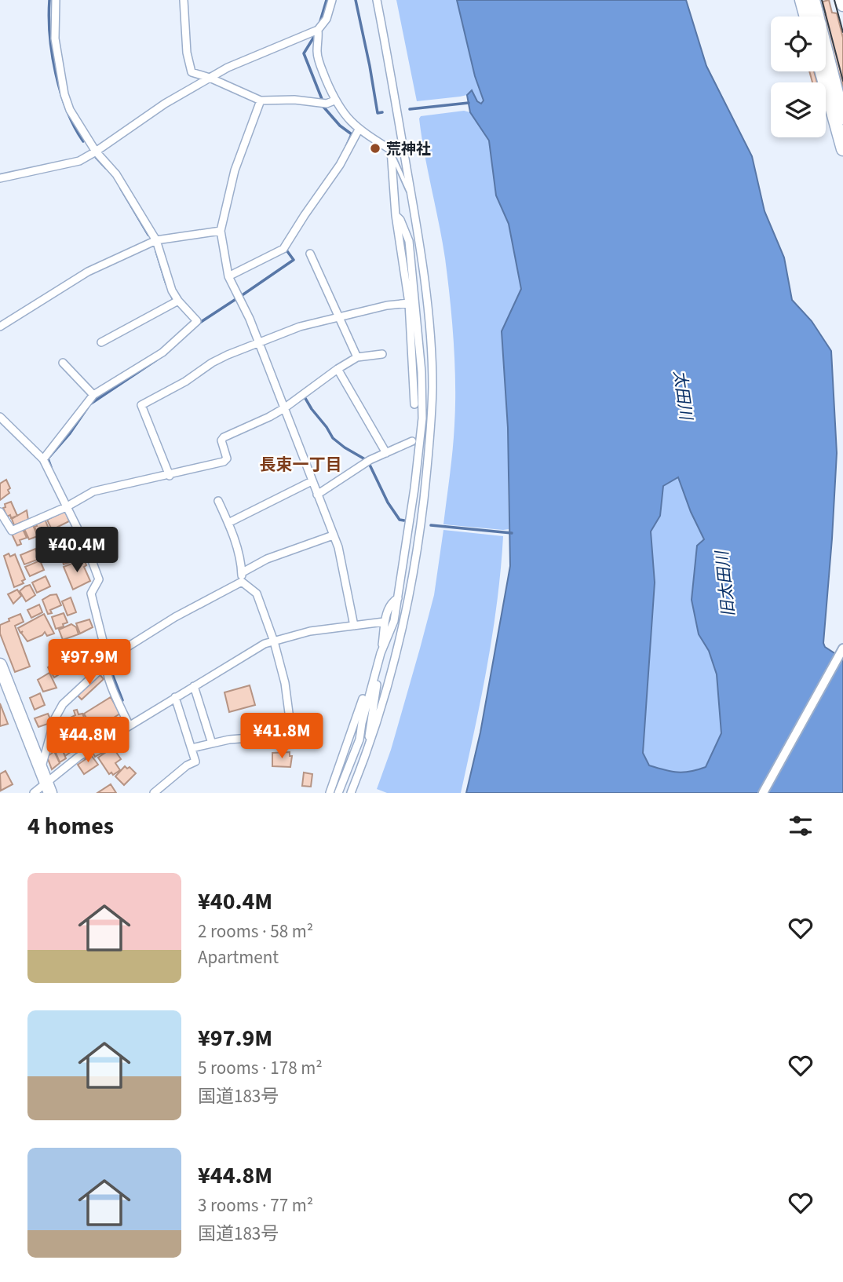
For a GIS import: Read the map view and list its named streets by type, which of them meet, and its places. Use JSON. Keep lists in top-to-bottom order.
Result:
{
  "districts": ["長束一丁目"],
  "water": ["太田川", "旧太田川"],
  "places": ["荒神社"],
  "page": {
    "price": [
      "¥40.4M",
      "¥97.9M",
      "¥41.8M",
      "¥44.8M"
    ],
    "heading": "4 homes",
    "list": [
      {
        "name": "¥40.4M",
        "note": "2 rooms · 58 m² · Apartment"
      },
      {
        "name": "¥97.9M",
        "note": "5 rooms · 178 m² · 国道183号"
      },
      {
        "name": "¥44.8M",
        "note": "3 rooms · 77 m² · 国道183号"
      }
    ]
  }
}
